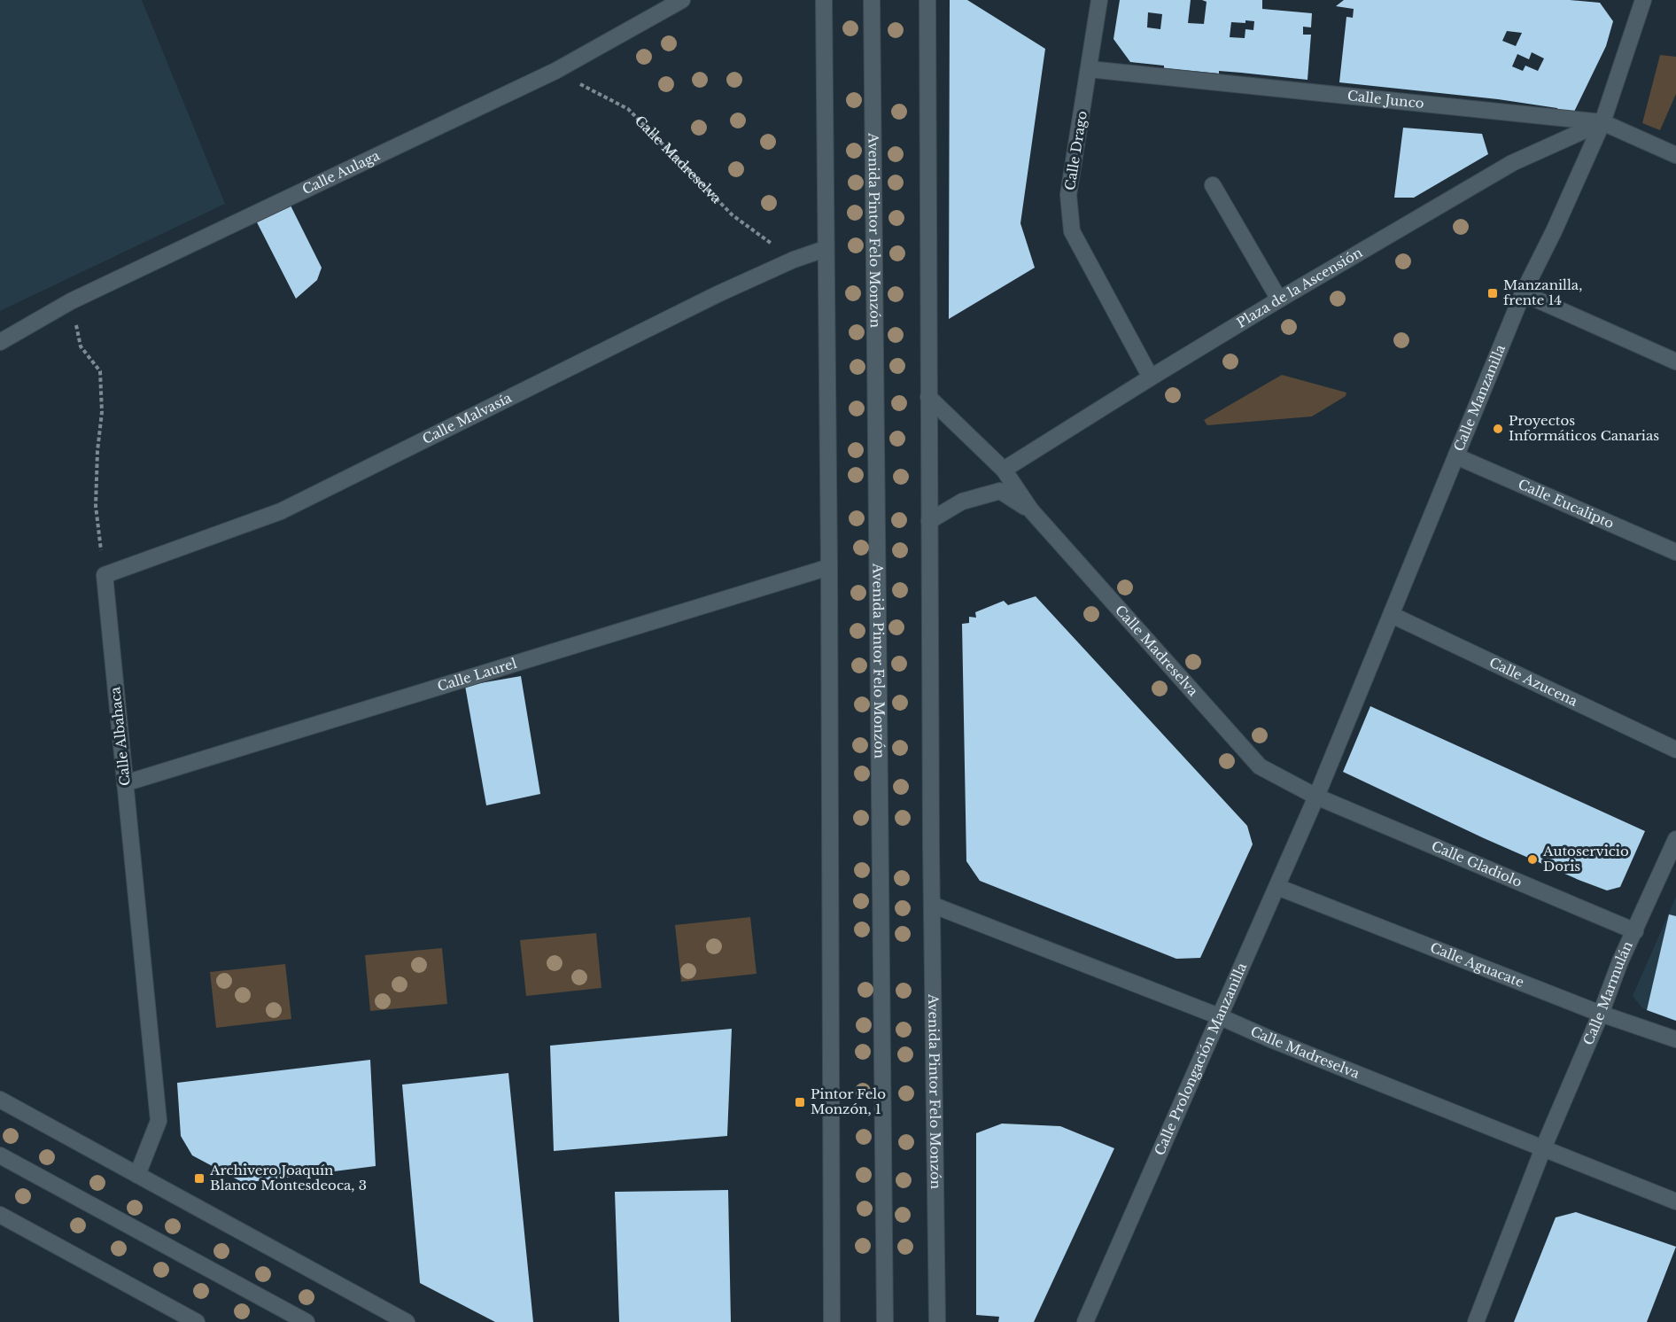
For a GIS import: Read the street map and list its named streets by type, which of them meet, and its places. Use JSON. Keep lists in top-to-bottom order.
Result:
{
  "streets": {
    "street": [
      "Calle Junco",
      "Calle Drago",
      "Calle Madreselva",
      "Calle Aulaga",
      "Avenida Pintor Felo Monzón",
      "Plaza de la Ascensión",
      "Calle Manzanilla",
      "Calle Malvasía",
      "Calle Eucalipto",
      "Calle Laurel",
      "Calle Azucena",
      "Calle Albahaca",
      "Calle Gladiolo",
      "Calle Aguacate",
      "Calle Marmulán",
      "Calle Prolongación Manzanilla"
    ]
  },
  "crossings": [
    ["Calle Junco", "Calle Drago"],
    ["Calle Junco", "Plaza de la Ascensión"],
    ["Calle Junco", "Calle Manzanilla"],
    ["Calle Drago", "Plaza de la Ascensión"],
    ["Calle Madreselva", "Calle Aulaga"],
    ["Calle Madreselva", "Avenida Pintor Felo Monzón"],
    ["Calle Madreselva", "Plaza de la Ascensión"],
    ["Calle Madreselva", "Calle Manzanilla"],
    ["Calle Madreselva", "Calle Malvasía"],
    ["Calle Madreselva", "Calle Gladiolo"],
    ["Calle Madreselva", "Calle Marmulán"],
    ["Calle Madreselva", "Calle Prolongación Manzanilla"],
    ["Plaza de la Ascensión", "Calle Manzanilla"],
    ["Calle Manzanilla", "Calle Eucalipto"],
    ["Calle Manzanilla", "Calle Azucena"],
    ["Calle Manzanilla", "Calle Gladiolo"],
    ["Calle Manzanilla", "Calle Prolongación Manzanilla"],
    ["Calle Malvasía", "Calle Albahaca"],
    ["Calle Laurel", "Calle Albahaca"],
    ["Calle Gladiolo", "Calle Marmulán"],
    ["Calle Gladiolo", "Calle Prolongación Manzanilla"],
    ["Calle Aguacate", "Calle Marmulán"],
    ["Calle Aguacate", "Calle Prolongación Manzanilla"]
  ],
  "places": {
    "transit": ["Manzanilla, frente 14", "Pintor Felo Monzón, 1", "Archivero Joaquín Blanco Montesdeoca, 3"],
    "other": ["Proyectos Informáticos Canarias", "Autoservicio Doris"]
  }
}
